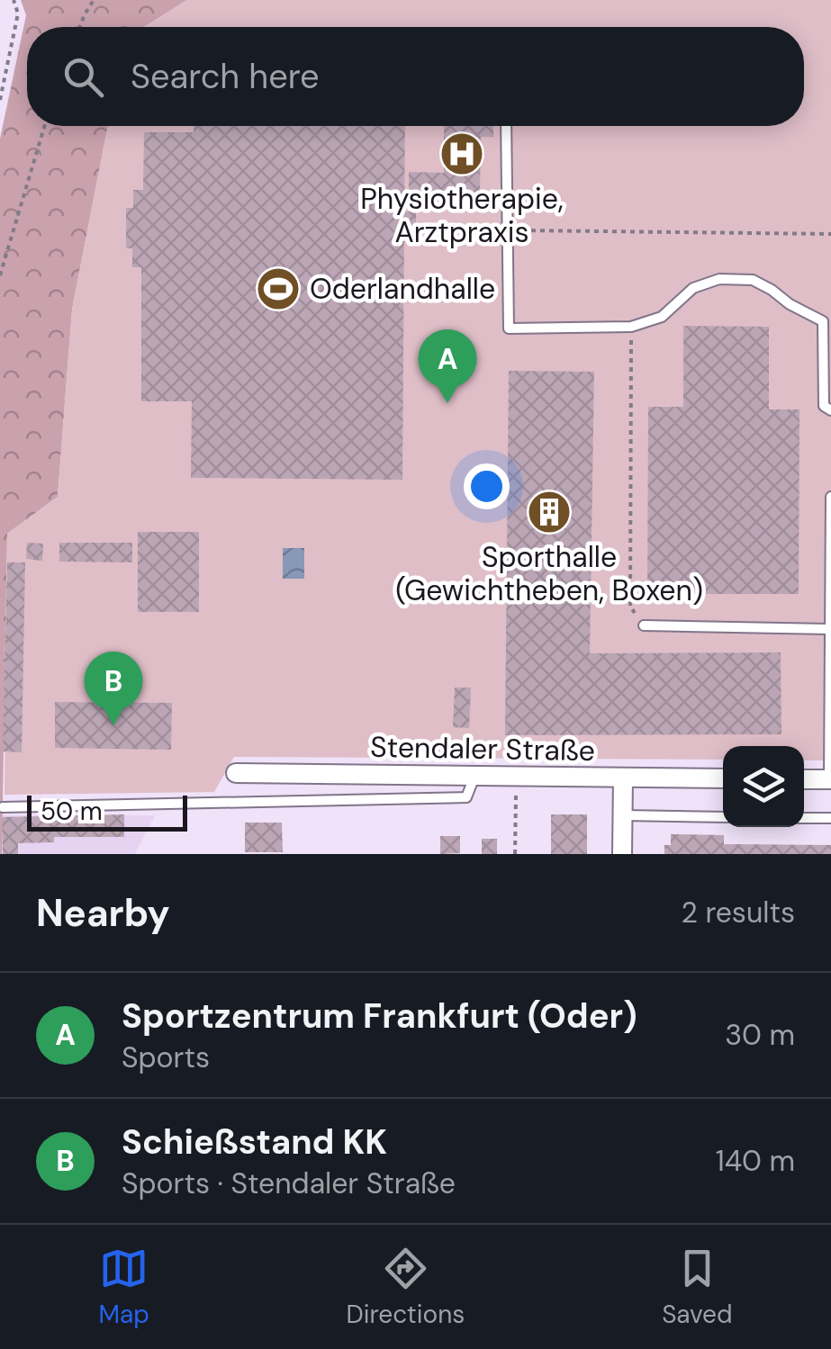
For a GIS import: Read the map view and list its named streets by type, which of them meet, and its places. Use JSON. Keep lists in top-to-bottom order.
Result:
{
  "streets": {
    "street": ["Stendaler Straße"]
  },
  "places": {
    "hospital": ["Physiotherapie, Arztpraxis"],
    "sports": ["Oderlandhalle"],
    "building": ["Sporthalle (Gewichtheben, Boxen)"]
  },
  "scale_bar": "50 m",
  "page": {
    "search": "Search here",
    "pins": ["A", "B"],
    "scale": "50 m",
    "heading": ["Nearby", "2 results"],
    "list": [
      {
        "mark": "A",
        "name": "Sportzentrum Frankfurt (Oder)",
        "note": "Sports",
        "value": "30 m"
      },
      {
        "mark": "B",
        "name": "Schießstand KK",
        "note": "Sports · Stendaler Straße",
        "value": "140 m"
      }
    ],
    "nav": ["Map", "Directions", "Saved"]
  }
}
